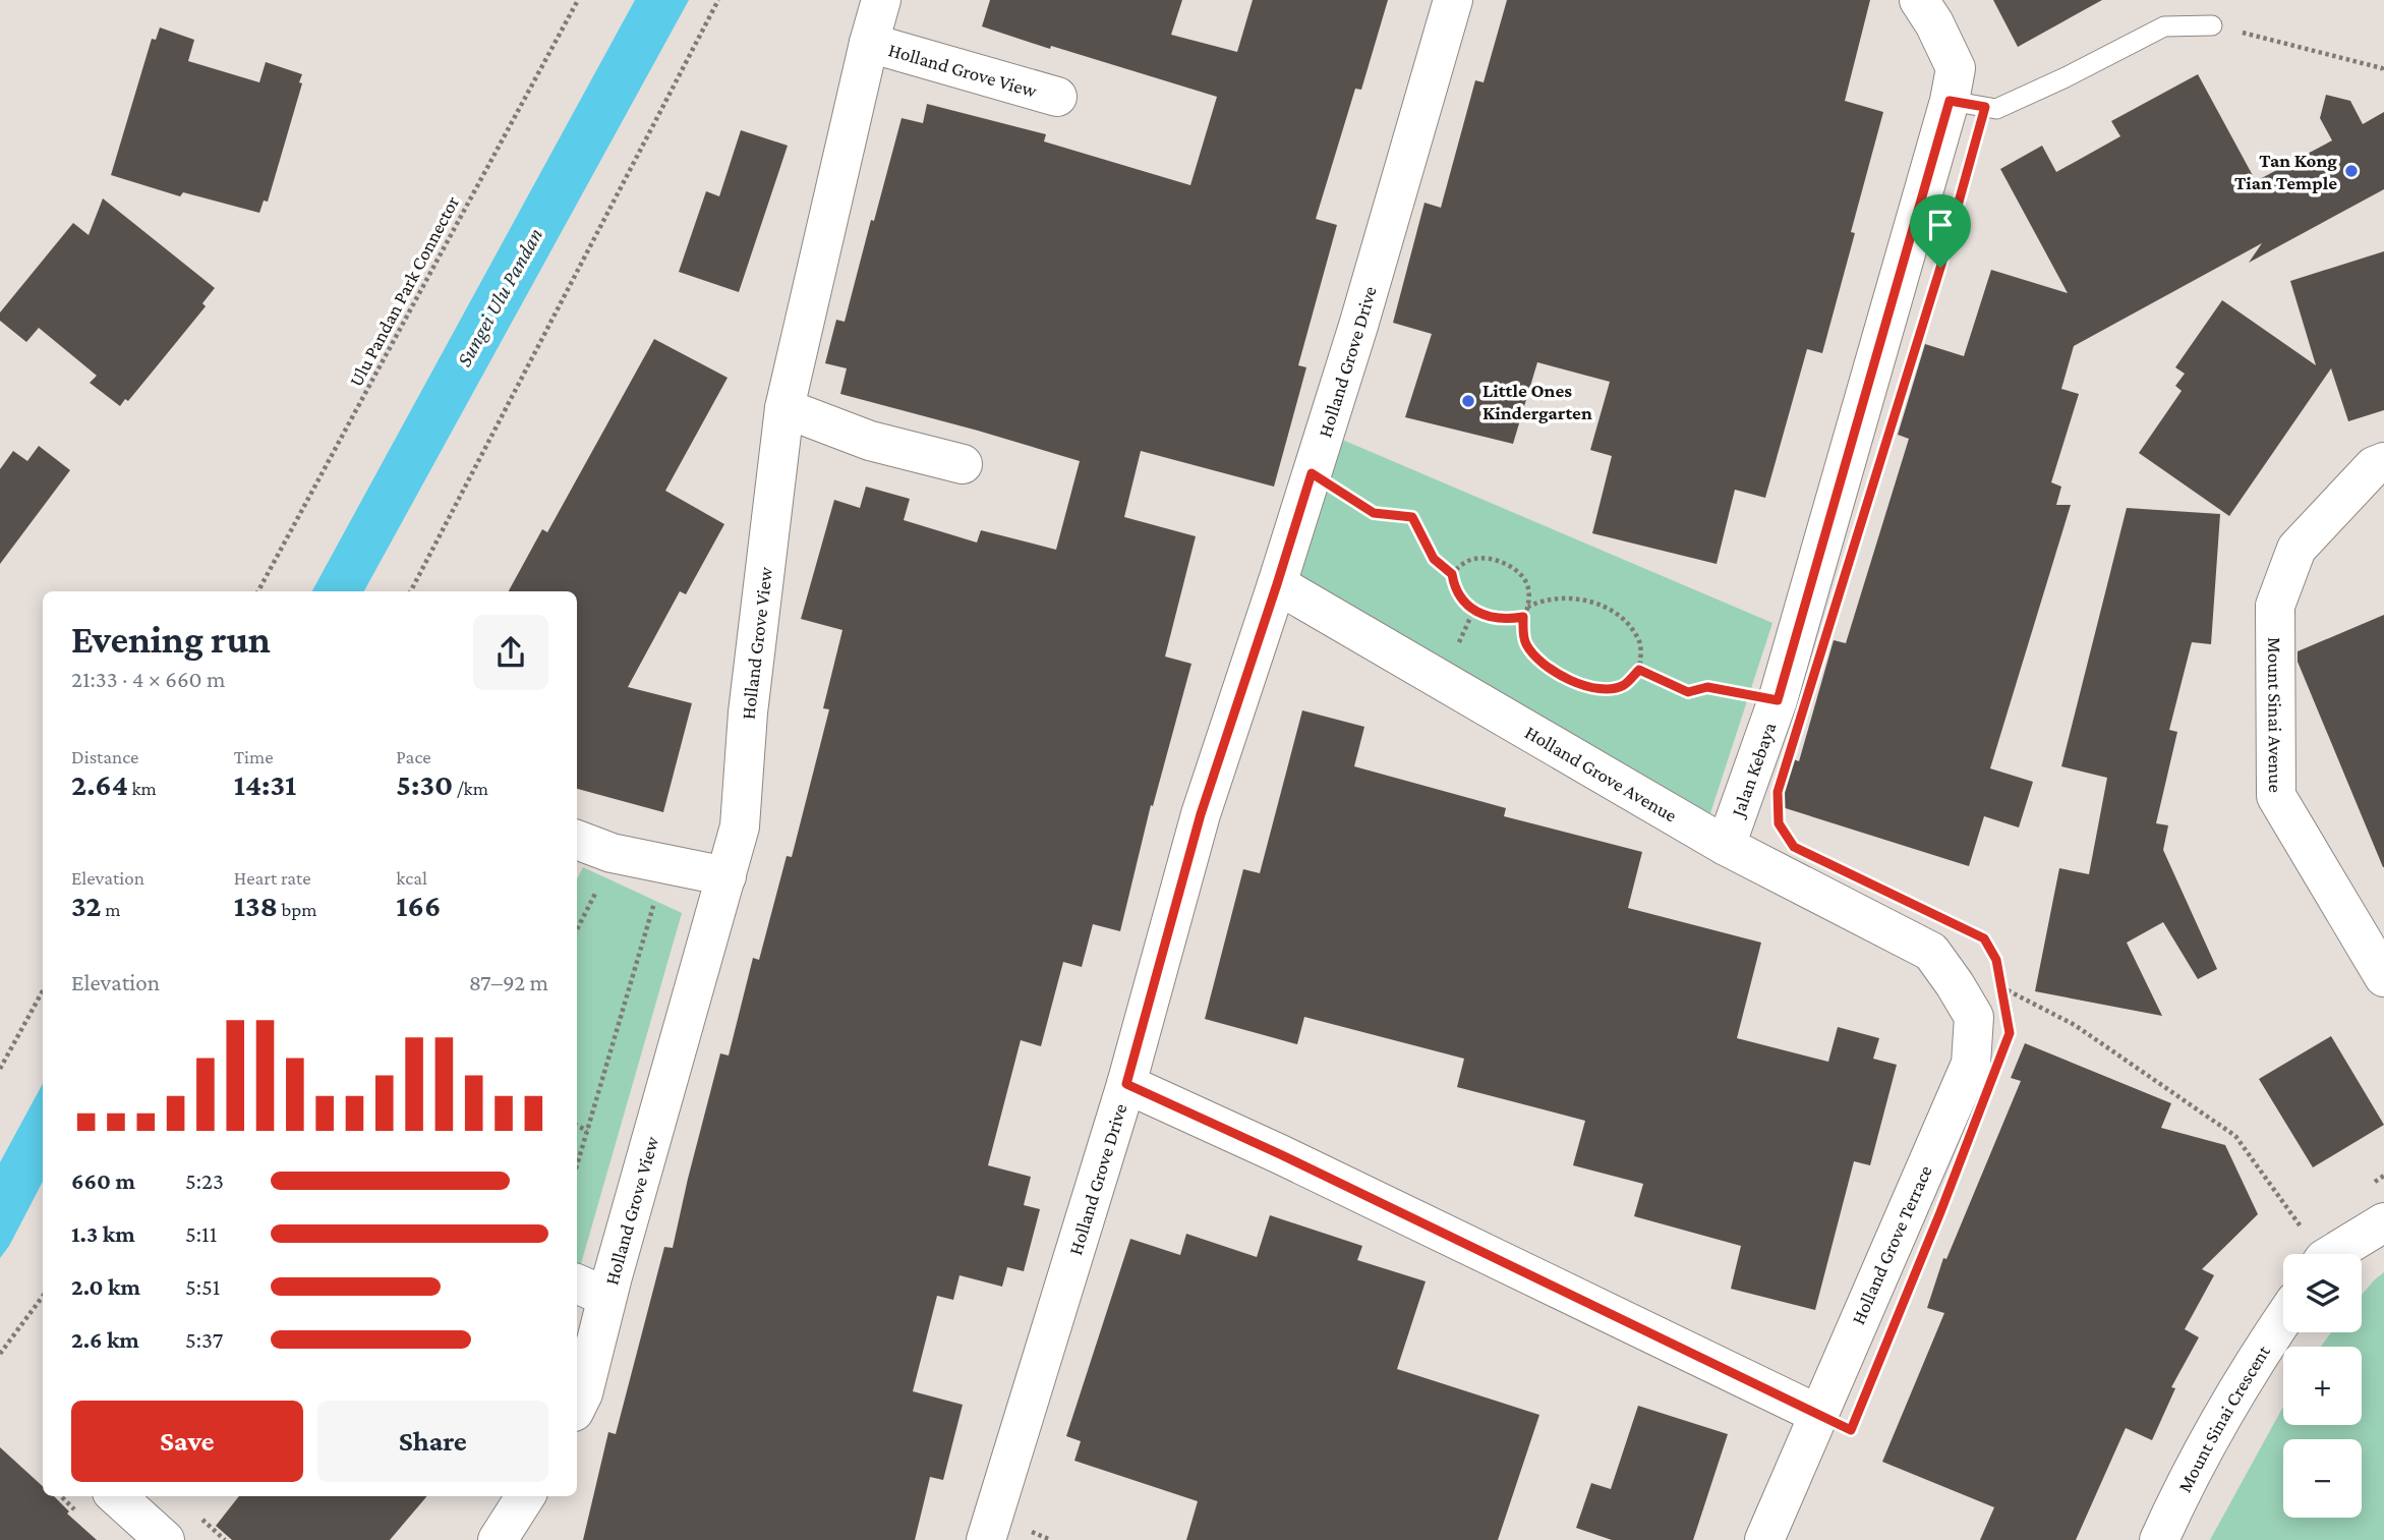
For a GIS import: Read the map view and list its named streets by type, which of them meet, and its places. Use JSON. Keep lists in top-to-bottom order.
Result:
{
  "streets": {
    "street": [
      "Holland Grove View",
      "Holland Grove Drive",
      "Mount Sinai Avenue",
      "Jalan Kebaya",
      "Holland Grove Avenue",
      "Holland Grove Terrace",
      "Mount Sinai Crescent"
    ],
    "path": ["Ulu Pandan Park Connector"]
  },
  "crossings": [
    ["Holland Grove Drive", "Holland Grove Avenue"],
    ["Jalan Kebaya", "Holland Grove Avenue"],
    ["Holland Grove Avenue", "Holland Grove Terrace"]
  ],
  "water": ["Sungei Ulu Pandan"],
  "places": ["Tan Kong Tian Temple", "Little Ones Kindergarten"],
  "page": {
    "heading": ["Evening run", "21:33 · 4 × 660 m"],
    "stats": [
      ["Distance", "2.64 km"],
      ["Time", "14:31"],
      ["Pace", "5:30 /km"],
      ["Elevation", "32 m"],
      ["Heart rate", "138 bpm"],
      ["kcal", "166"]
    ],
    "chart": ["Elevation", "87–92 m"],
    "list": [
      {
        "name": "660 m",
        "note": "5:23"
      },
      {
        "name": "1.3 km",
        "note": "5:11"
      },
      {
        "name": "2.0 km",
        "note": "5:51"
      },
      {
        "name": "2.6 km",
        "note": "5:37"
      }
    ],
    "map_buttons": ["+", "−"],
    "buttons": ["Save", "Share"]
  }
}
